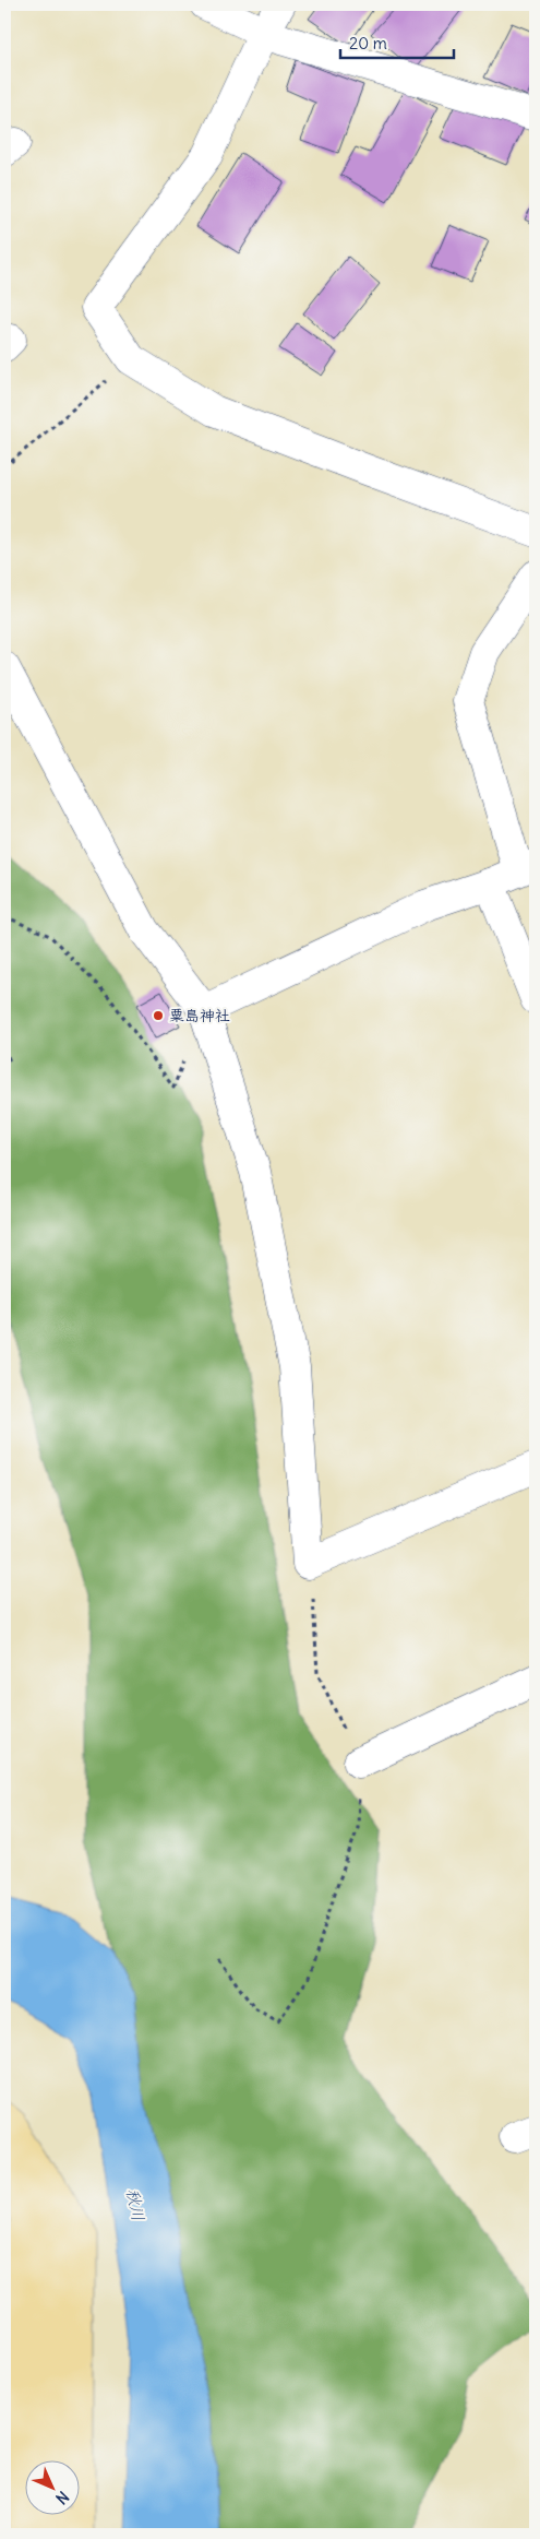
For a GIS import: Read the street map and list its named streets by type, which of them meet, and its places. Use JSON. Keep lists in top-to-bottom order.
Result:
{
  "water": ["秋川"],
  "places": ["粟島神社"],
  "scale_bar": "20 m",
  "north": "bottom right"
}
